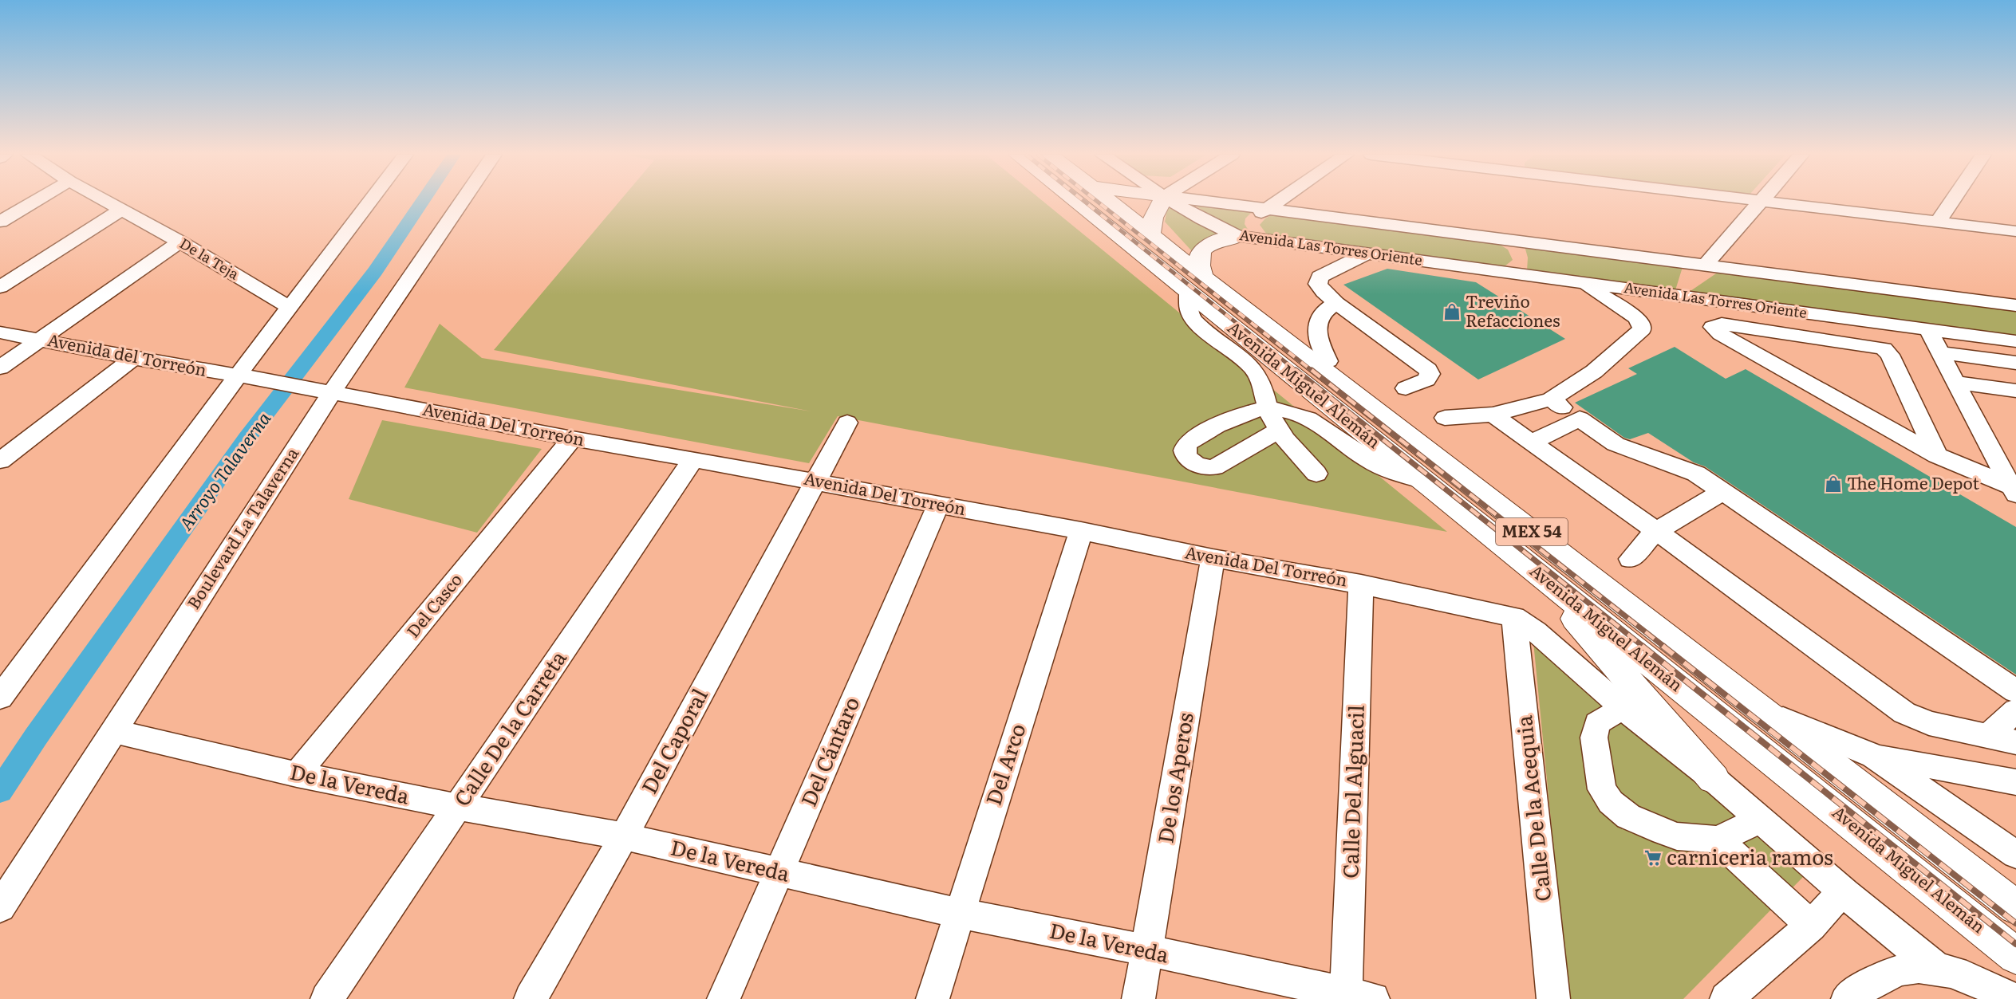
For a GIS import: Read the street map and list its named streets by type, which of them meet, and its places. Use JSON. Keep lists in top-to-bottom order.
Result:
{
  "streets": {
    "highway": ["Avenida Miguel Alemán", "MEX 54"],
    "street": [
      "Avenida Las Torres Oriente",
      "De la Teja",
      "Avenida del Torreón",
      "Avenida Del Torreón",
      "Boulevard La Talaverna",
      "Del Casco",
      "Calle De la Carreta",
      "Del Caporal",
      "Del Cántaro",
      "Del Arco",
      "De los Aperos",
      "De la Vereda",
      "Calle Del Alguacil",
      "Calle De la Acequia"
    ]
  },
  "crossings": [
    ["Avenida del Torreón", "Avenida Del Torreón"],
    ["Avenida Del Torreón", "Boulevard La Talaverna"],
    ["Avenida Del Torreón", "Del Casco"],
    ["Avenida Del Torreón", "Calle De la Carreta"],
    ["Avenida Del Torreón", "Del Caporal"],
    ["Avenida Del Torreón", "Del Cántaro"],
    ["Avenida Del Torreón", "Del Arco"],
    ["Avenida Del Torreón", "De los Aperos"],
    ["Avenida Del Torreón", "Calle Del Alguacil"],
    ["Avenida Del Torreón", "Calle De la Acequia"],
    ["Boulevard La Talaverna", "De la Vereda"],
    ["Del Casco", "De la Vereda"],
    ["Calle De la Carreta", "De la Vereda"],
    ["Del Caporal", "De la Vereda"],
    ["Del Cántaro", "De la Vereda"],
    ["Del Arco", "De la Vereda"],
    ["De los Aperos", "De la Vereda"],
    ["De la Vereda", "Calle Del Alguacil"]
  ],
  "water": ["Arroyo Talaverna"],
  "places": {
    "shop": ["Treviño Refacciones", "The Home Depot"],
    "supermarket": ["carniceria ramos"]
  }
}
